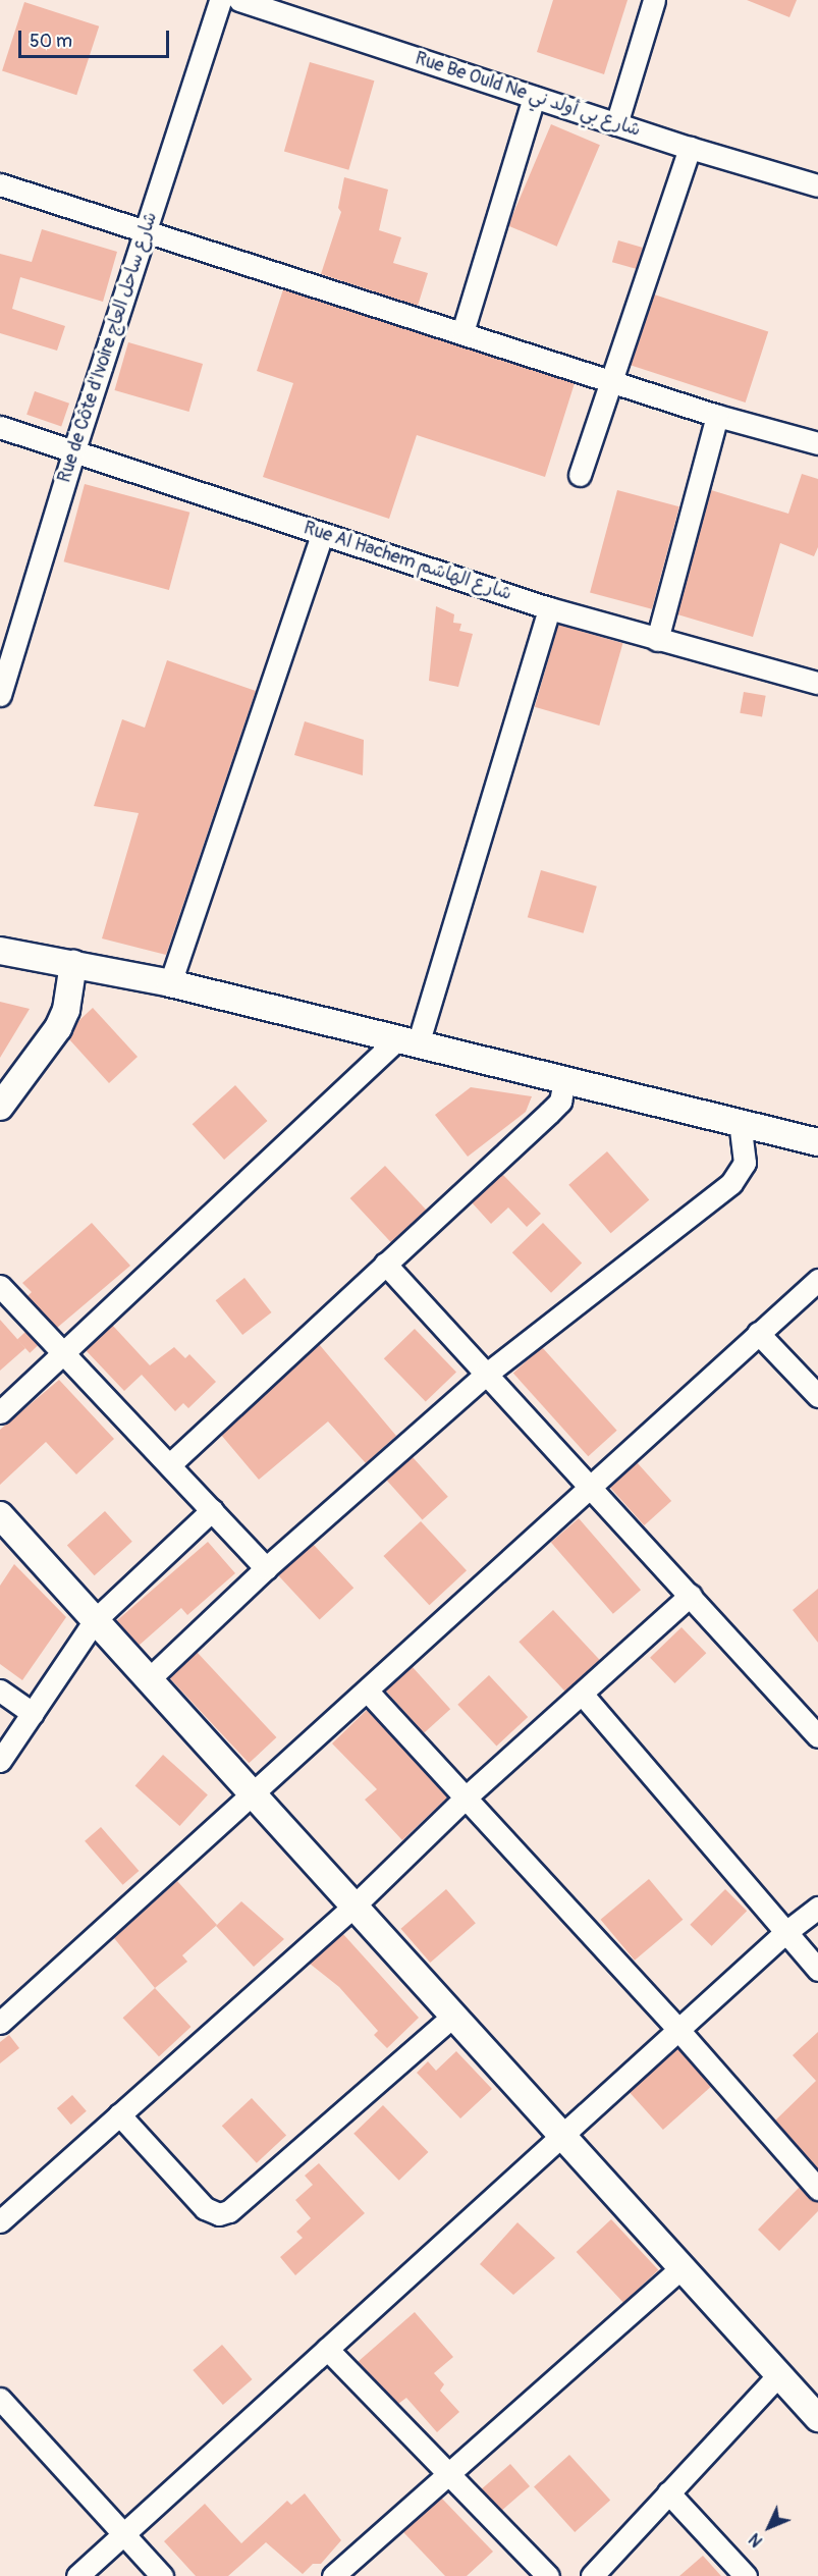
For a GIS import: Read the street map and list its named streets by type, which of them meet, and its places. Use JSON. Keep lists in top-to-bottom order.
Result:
{
  "streets": {
    "street": ["Rue Be Ould Ne شارع بي أولد ني", "Rue de Côte d'Ivoire شارع ساحل العاج", "Rue Al Hachem شارع الهاشم"]
  },
  "crossings": [
    ["Rue de Côte d'Ivoire شارع ساحل العاج", "Rue Al Hachem شارع الهاشم"]
  ],
  "scale_bar": "50 m",
  "north": "bottom left"
}
